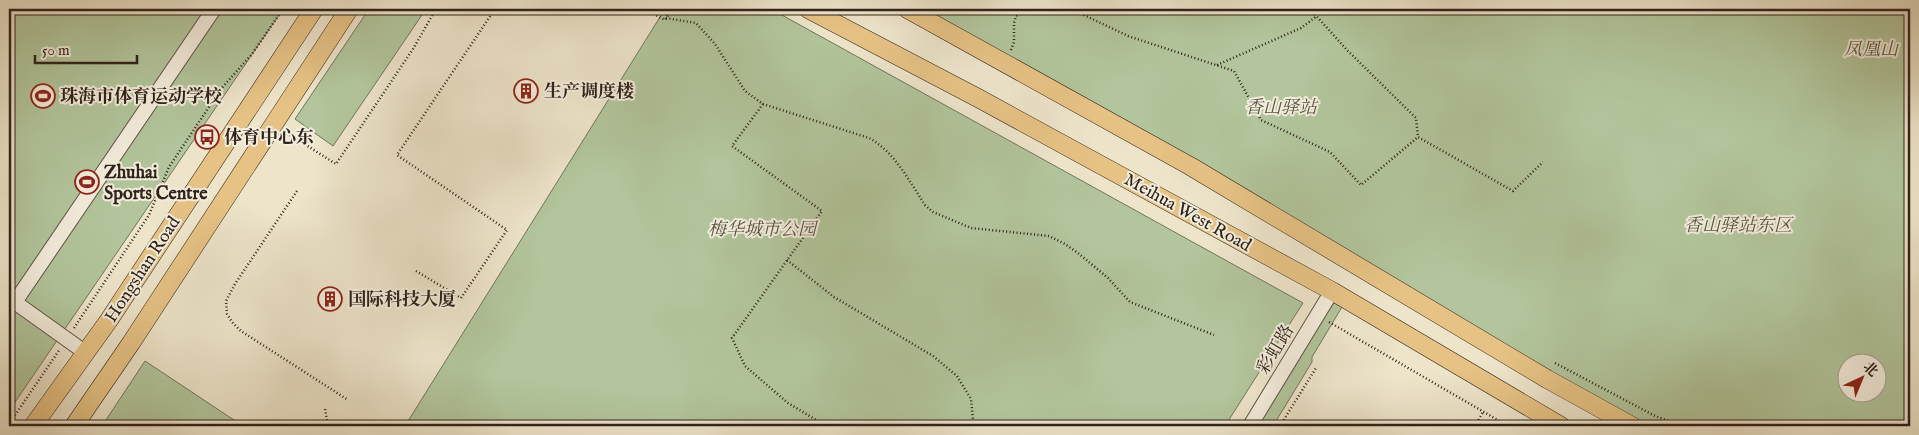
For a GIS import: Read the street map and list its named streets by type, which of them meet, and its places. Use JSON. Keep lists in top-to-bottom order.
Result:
{
  "streets": {
    "main road": ["Meihua West Road", "Hongshan Road"],
    "street": ["彩虹路"]
  },
  "crossings": [
    ["Meihua West Road", "彩虹路"]
  ],
  "parks": [
    "凤凰山",
    "香山驿站",
    "香山驿站东区",
    "梅华城市公园"
  ],
  "places": {
    "building": ["生产调度楼", "国际科技大厦"],
    "sports": ["珠海市体育运动学校", "Zhuhai Sports Centre"],
    "bus stop": ["体育中心东"]
  },
  "scale_bar": "50 m",
  "north": "top right"
}
